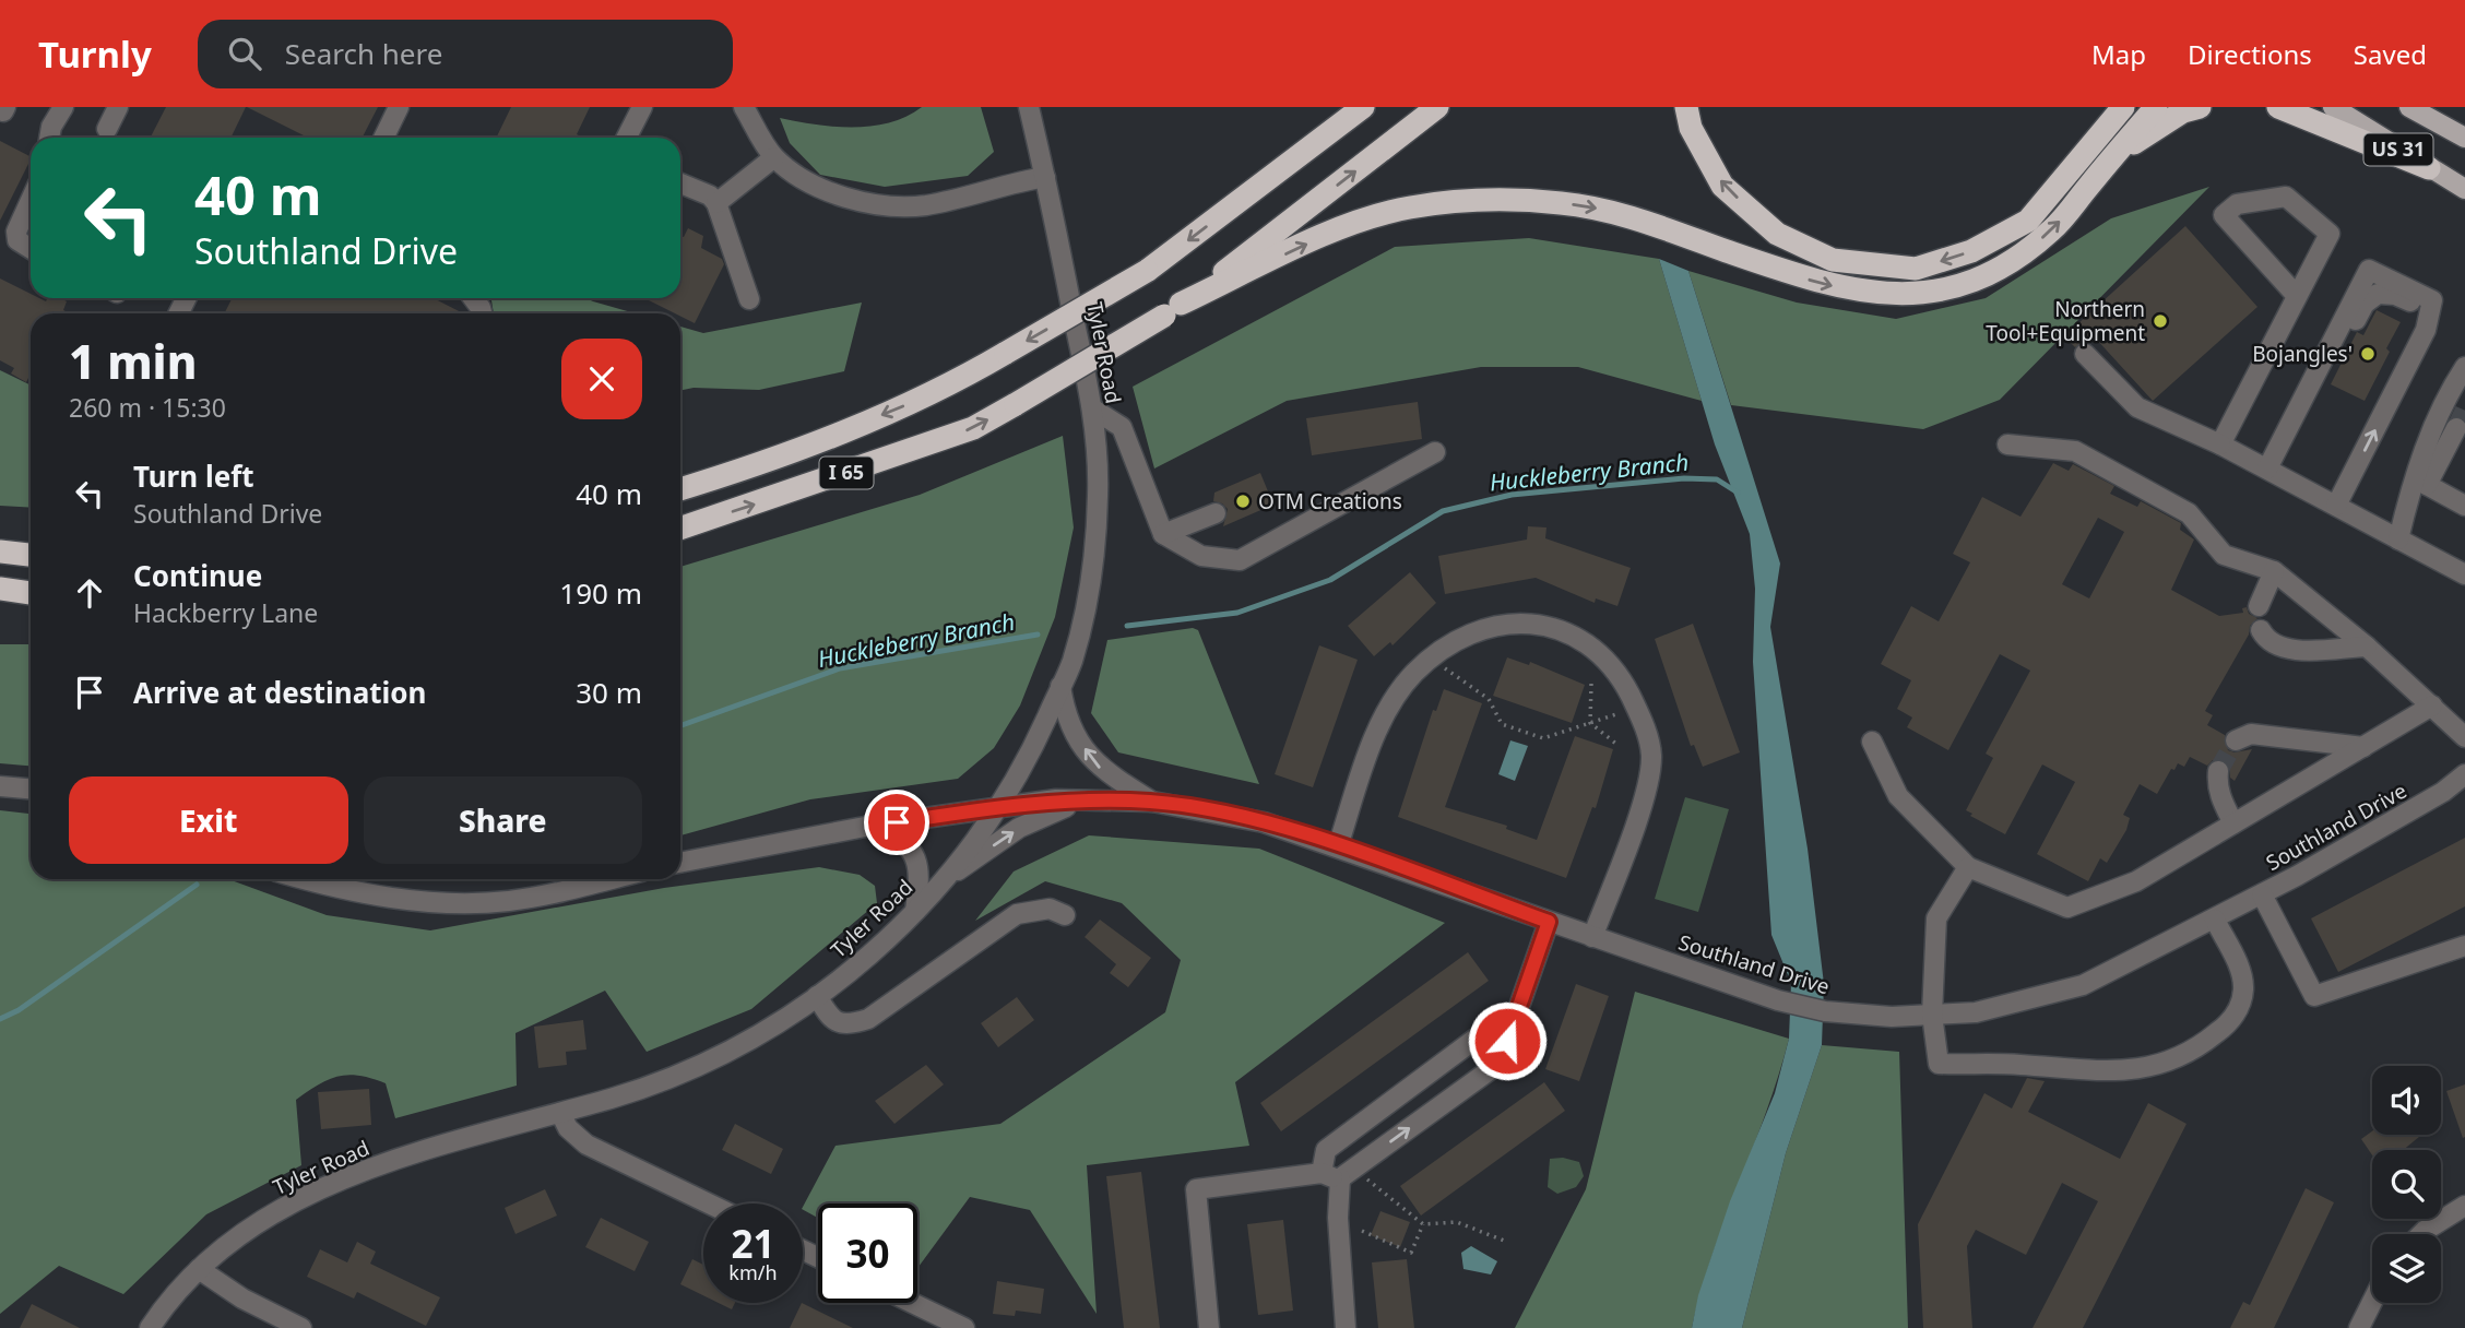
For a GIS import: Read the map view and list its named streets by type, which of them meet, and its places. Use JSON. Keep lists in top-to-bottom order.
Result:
{
  "streets": {
    "highway": ["I 65"],
    "main road": ["US 31"],
    "street": ["Tyler Road", "Southland Drive"]
  },
  "crossings": [
    ["Tyler Road", "Southland Drive"]
  ],
  "water": ["Huckleberry Branch"],
  "places": ["Northern Tool+Equipment", "Bojangles'", "OTM Creations"],
  "page": {
    "header": "Turnly",
    "search": "Search here",
    "nav": ["Map", "Directions", "Saved"],
    "turn": ["40 m", "Southland Drive"],
    "heading": ["1 min", "260 m · 15:30"],
    "list": [
      {
        "name": "Turn left",
        "note": "Southland Drive",
        "value": "40 m"
      },
      {
        "name": "Continue",
        "note": "Hackberry Lane",
        "value": "190 m"
      },
      {
        "name": "Arrive at destination",
        "value": "30 m"
      }
    ],
    "buttons": ["Exit", "Share"],
    "speed": "21 km/h",
    "limit": "30"
  }
}
